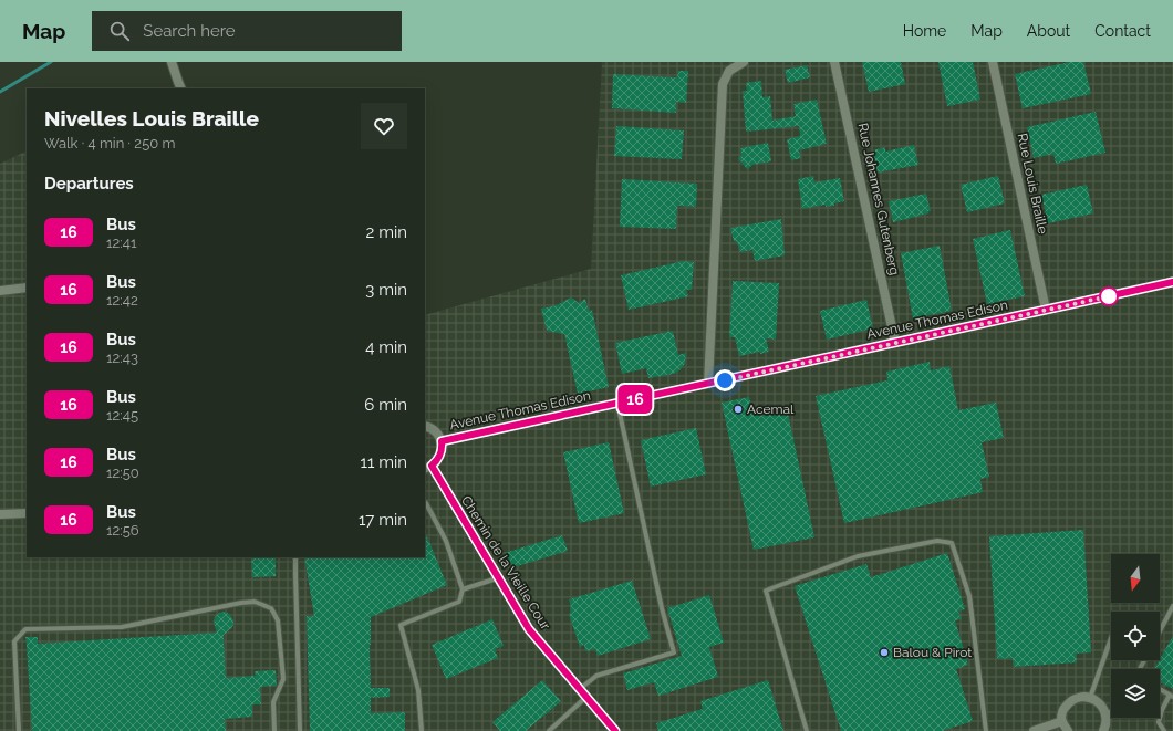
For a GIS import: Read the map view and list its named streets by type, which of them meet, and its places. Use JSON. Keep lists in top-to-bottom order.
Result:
{
  "streets": {
    "street": [
      "Rue Louis Braille",
      "Rue Johannes Gutenberg",
      "Avenue Thomas Edison",
      "Chemin de la Vieille Cour"
    ]
  },
  "crossings": [
    ["Rue Louis Braille", "Avenue Thomas Edison"],
    ["Rue Johannes Gutenberg", "Avenue Thomas Edison"],
    ["Avenue Thomas Edison", "Chemin de la Vieille Cour"]
  ],
  "places": ["Acemal", "Balou & Pirot"],
  "lines": ["bus line 16"],
  "north": "bottom",
  "page": {
    "header": "Map",
    "search": "Search here",
    "nav": [
      "Home",
      "Map",
      "About",
      "Contact"
    ],
    "on_map": "16",
    "heading": [
      ["Nivelles Louis Braille", "Walk · 4 min · 250 m"],
      "Departures"
    ],
    "list": [
      {
        "mark": "16",
        "name": "Bus",
        "note": "12:41",
        "value": "2 min"
      },
      {
        "mark": "16",
        "name": "Bus",
        "note": "12:42",
        "value": "3 min"
      },
      {
        "mark": "16",
        "name": "Bus",
        "note": "12:43",
        "value": "4 min"
      },
      {
        "mark": "16",
        "name": "Bus",
        "note": "12:45",
        "value": "6 min"
      },
      {
        "mark": "16",
        "name": "Bus",
        "note": "12:50",
        "value": "11 min"
      },
      {
        "mark": "16",
        "name": "Bus",
        "note": "12:56",
        "value": "17 min"
      }
    ]
  }
}
